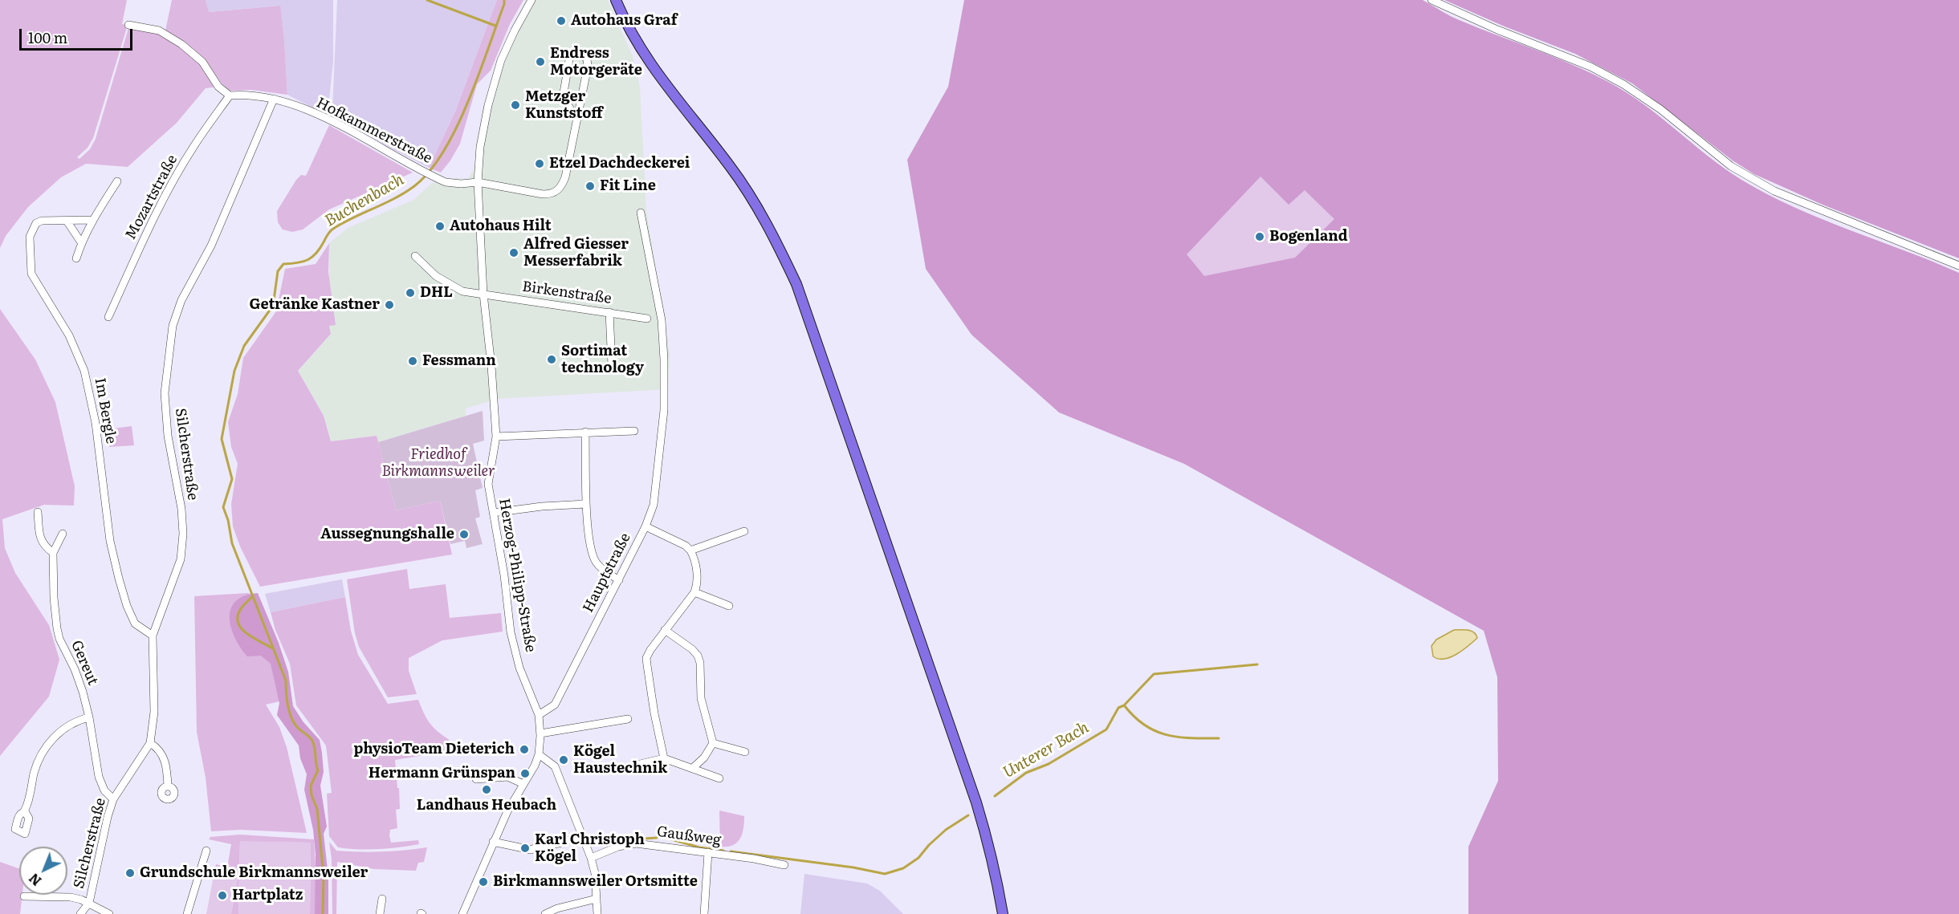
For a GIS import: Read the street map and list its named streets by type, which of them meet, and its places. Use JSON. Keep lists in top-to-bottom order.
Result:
{
  "streets": {
    "street": [
      "Hofkammerstraße",
      "Mozartstraße",
      "Birkenstraße",
      "Im Bergle",
      "Silcherstraße",
      "Hauptstraße",
      "Herzog-Philipp-Straße",
      "Gereut",
      "Gaußweg"
    ]
  },
  "crossings": [
    ["Hofkammerstraße", "Mozartstraße"],
    ["Hofkammerstraße", "Silcherstraße"],
    ["Hofkammerstraße", "Herzog-Philipp-Straße"],
    ["Birkenstraße", "Herzog-Philipp-Straße"],
    ["Im Bergle", "Silcherstraße"],
    ["Silcherstraße", "Gereut"],
    ["Hauptstraße", "Herzog-Philipp-Straße"]
  ],
  "water": ["Buchenbach", "Unterer Bach"],
  "parks": ["Friedhof Birkmannsweiler"],
  "places": [
    "Autohaus Graf",
    "Endress Motorgeräte",
    "Metzger Kunststoff",
    "Etzel Dachdeckerei",
    "Fit Line",
    "Autohaus Hilt",
    "Bogenland",
    "Alfred Giesser Messerfabrik",
    "DHL",
    "Getränke Kastner",
    "Sortimat technology",
    "Fessmann",
    "Aussegnungshalle",
    "physioTeam Dieterich",
    "Kögel Haustechnik",
    "Hermann Grünspan",
    "Landhaus Heubach",
    "Karl Christoph Kögel",
    "Grundschule Birkmannsweiler",
    "Birkmannsweiler Ortsmitte",
    "Hartplatz"
  ],
  "scale_bar": "100 m",
  "north": "bottom left"
}
